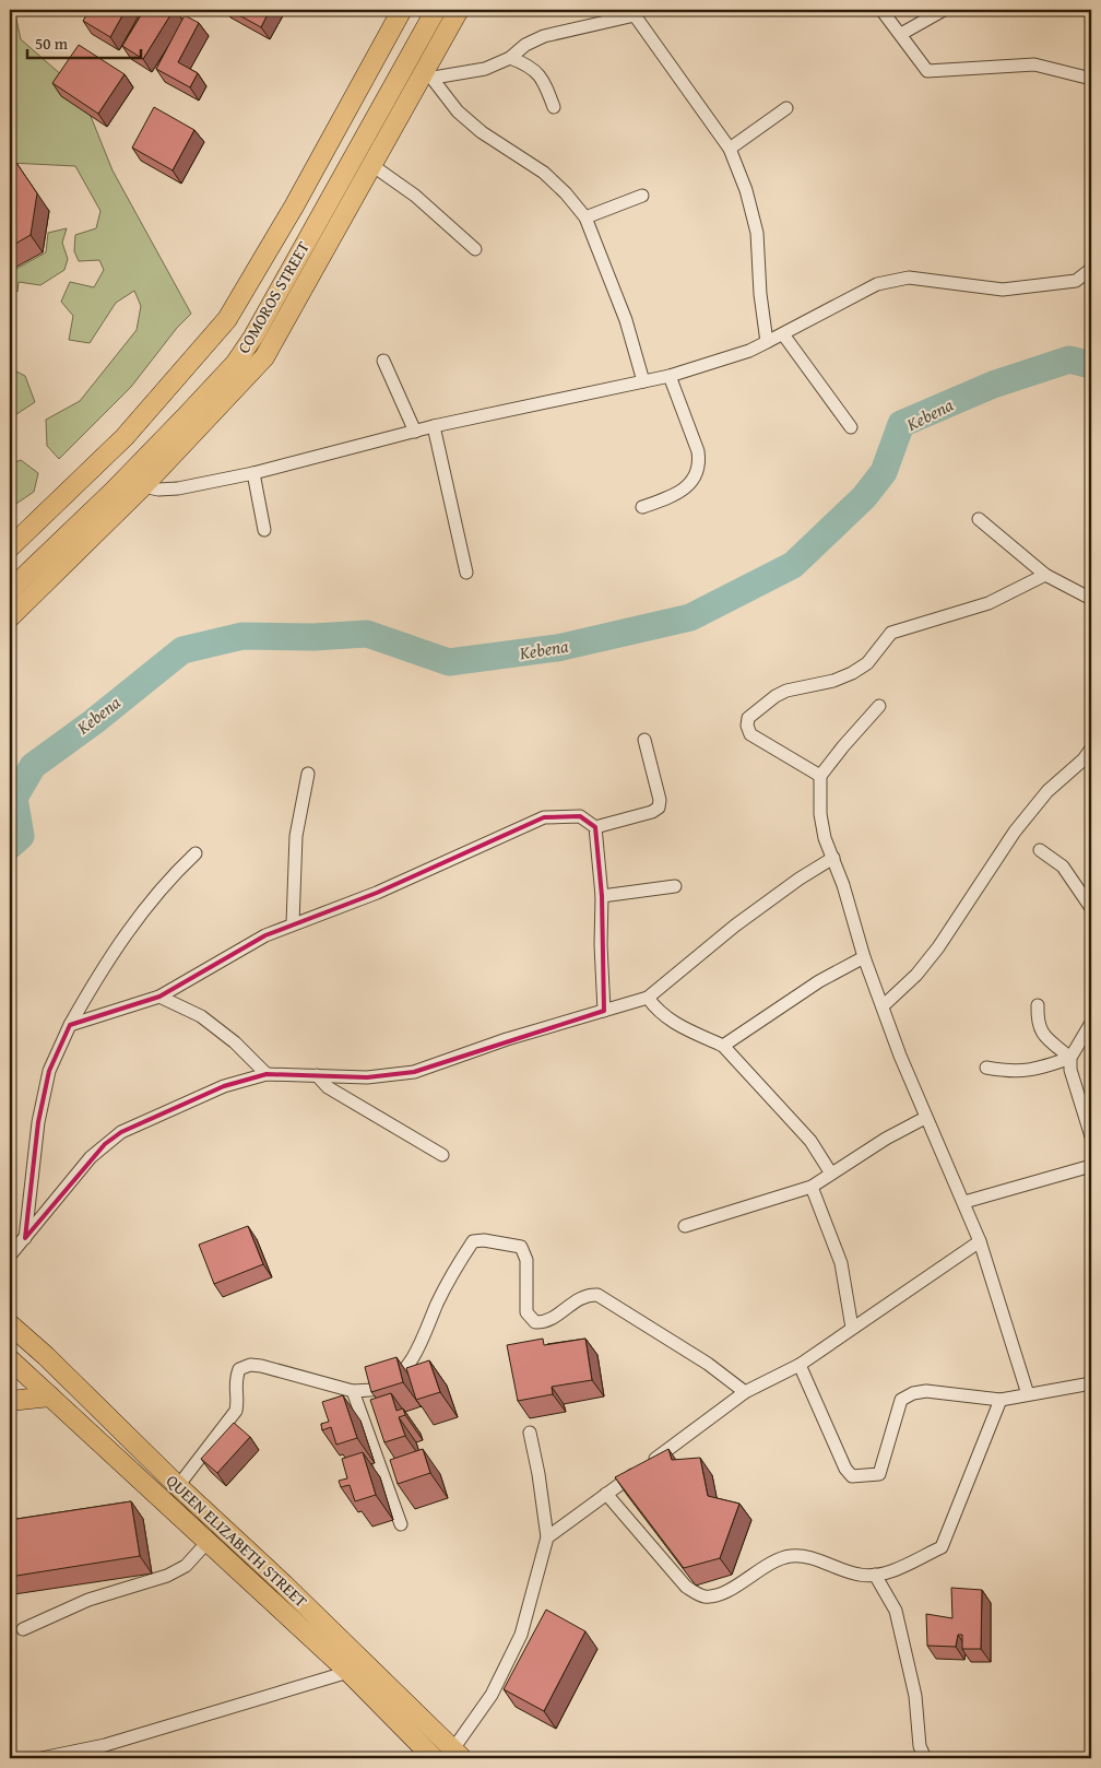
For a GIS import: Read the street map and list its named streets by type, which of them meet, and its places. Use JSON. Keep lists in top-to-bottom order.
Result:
{
  "streets": {
    "main road": ["COMOROS STREET", "QUEEN ELIZABETH STREET"]
  },
  "water": ["Kebena"],
  "scale_bar": "50 m"
}
